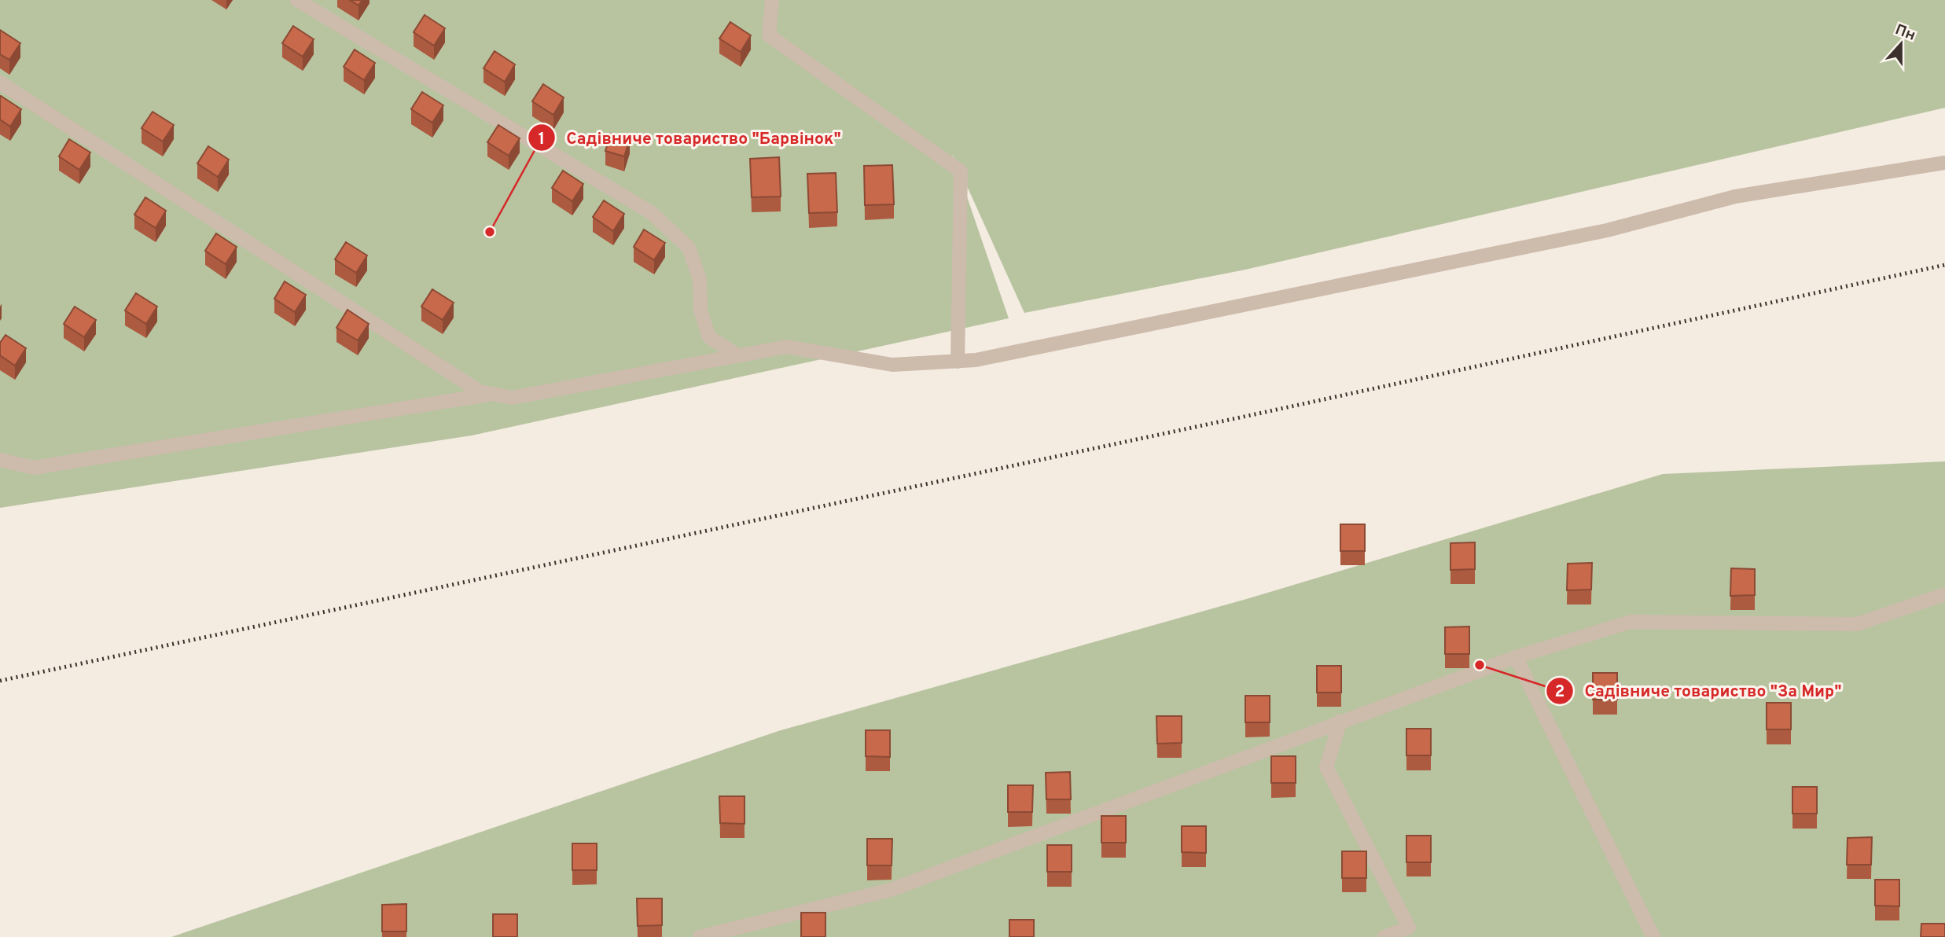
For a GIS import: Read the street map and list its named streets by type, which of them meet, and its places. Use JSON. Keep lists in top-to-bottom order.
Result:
{
  "places": ["Садівниче товариство \"Барвінок\"", "Садівниче товариство \"За Мир\""],
  "north": "top"
}
